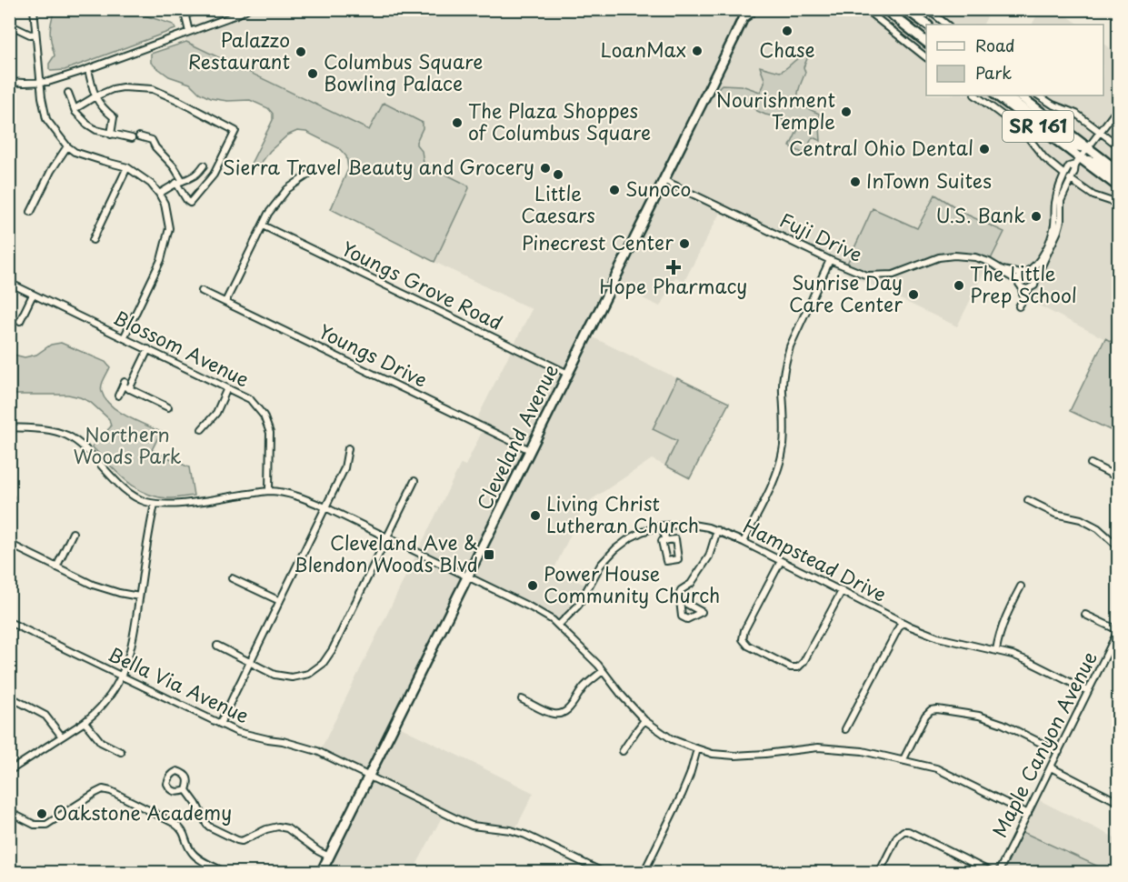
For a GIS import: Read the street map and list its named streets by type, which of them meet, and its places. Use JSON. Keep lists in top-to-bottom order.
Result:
{
  "streets": {
    "main road": ["SR 161", "Cleveland Avenue"],
    "street": [
      "Fuji Drive",
      "Youngs Grove Road",
      "Blossom Avenue",
      "Youngs Drive",
      "Hampstead Drive",
      "Bella Via Avenue",
      "Maple Canyon Avenue"
    ]
  },
  "crossings": [
    ["Fuji Drive", "Cleveland Avenue"],
    ["Youngs Grove Road", "Cleveland Avenue"],
    ["Youngs Drive", "Cleveland Avenue"],
    ["Cleveland Avenue", "Bella Via Avenue"],
    ["Hampstead Drive", "Maple Canyon Avenue"]
  ],
  "parks": ["Northern Woods Park"],
  "places": {
    "other": [
      "Chase",
      "LoanMax",
      "Palazzo Restaurant",
      "Columbus Square Bowling Palace",
      "Nourishment Temple",
      "The Plaza Shoppes of Columbus Square",
      "Central Ohio Dental",
      "Sierra Travel Beauty and Grocery",
      "Little Caesars",
      "InTown Suites",
      "Sunoco",
      "U.S. Bank",
      "Pinecrest Center",
      "The Little Prep School",
      "Sunrise Day Care Center",
      "Living Christ Lutheran Church",
      "Power House Community Church",
      "Oakstone Academy"
    ],
    "health": ["Hope Pharmacy"],
    "transit": ["Cleveland Ave & Blendon Woods Blvd"]
  },
  "legend": ["Road", "Park"]
}
